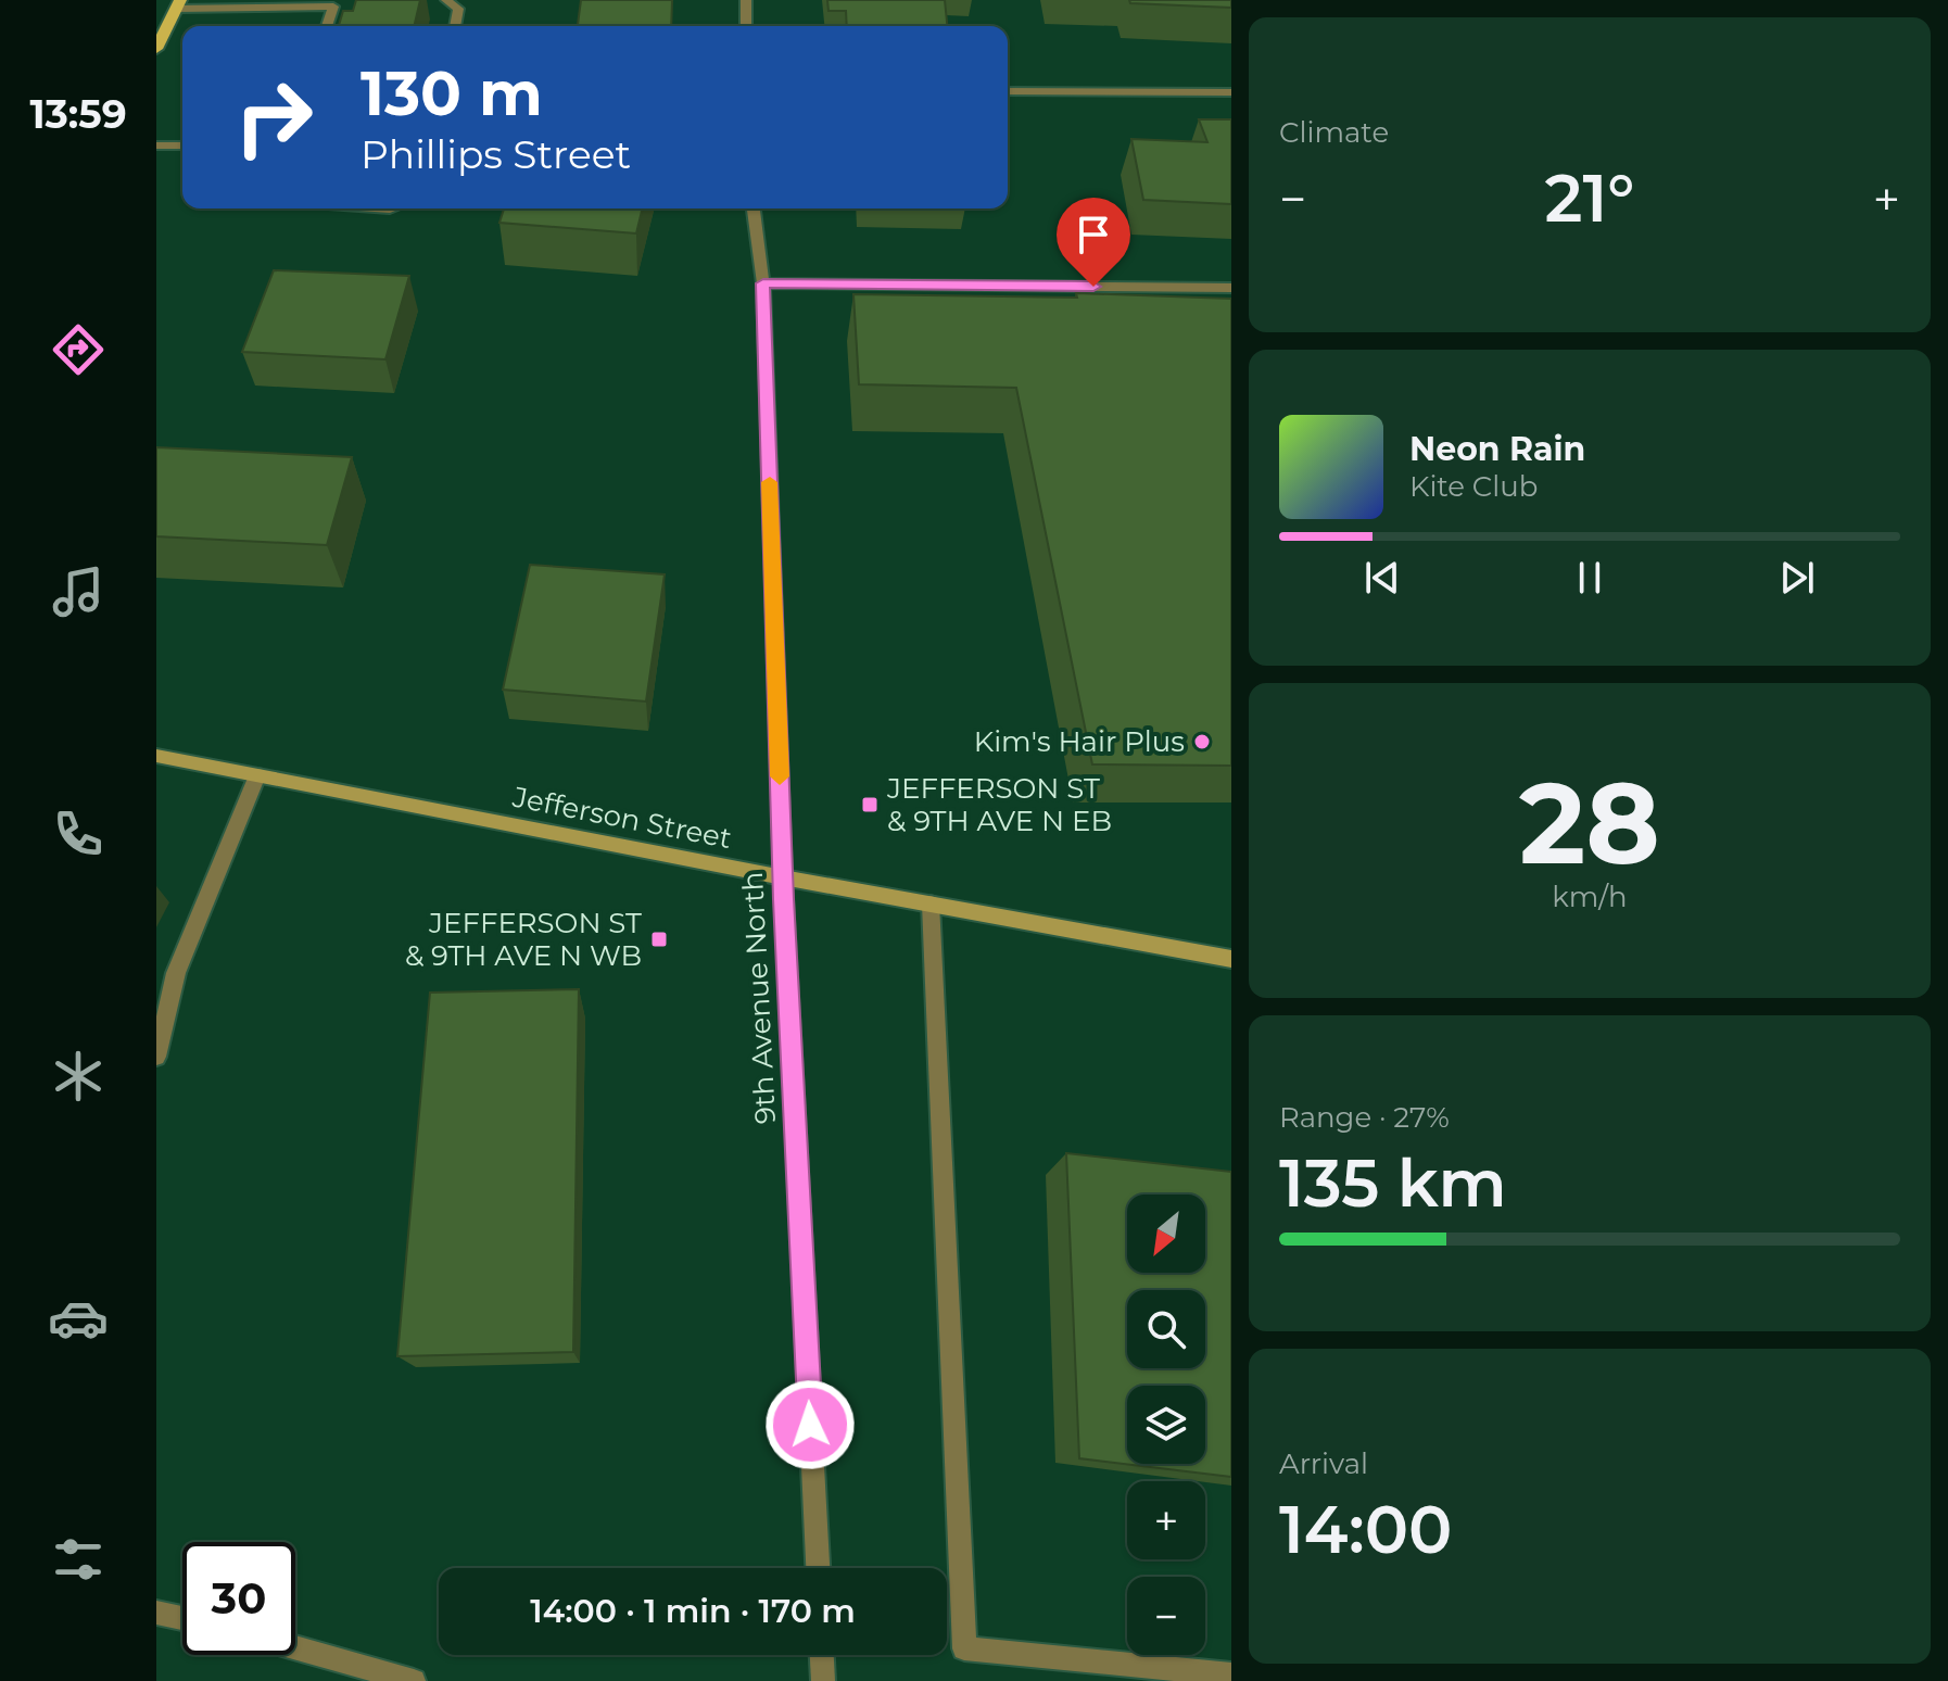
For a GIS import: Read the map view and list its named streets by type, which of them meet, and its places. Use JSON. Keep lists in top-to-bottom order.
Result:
{
  "streets": {
    "main road": ["Jefferson Street"],
    "street": ["9th Avenue North"]
  },
  "crossings": [
    ["Jefferson Street", "9th Avenue North"]
  ],
  "places": {
    "other": ["Kim's Hair Plus"],
    "transit": ["JEFFERSON ST & 9TH AVE N EB", "JEFFERSON ST & 9TH AVE N WB"]
  },
  "north": "bottom left",
  "page": {
    "tabs": "13:59",
    "tile": [
      "Climate",
      ["28", "km/h"],
      ["Range · 27%", "135 km"],
      ["Arrival", "14:00"]
    ],
    "turn": ["130 m", "Phillips Street"],
    "heat": ["−", "21°", "+"],
    "song": ["Neon Rain", "Kite Club"],
    "map_buttons": ["+", "−"],
    "limit": "30",
    "trip": "14:00 · 1 min · 170 m"
  }
}
